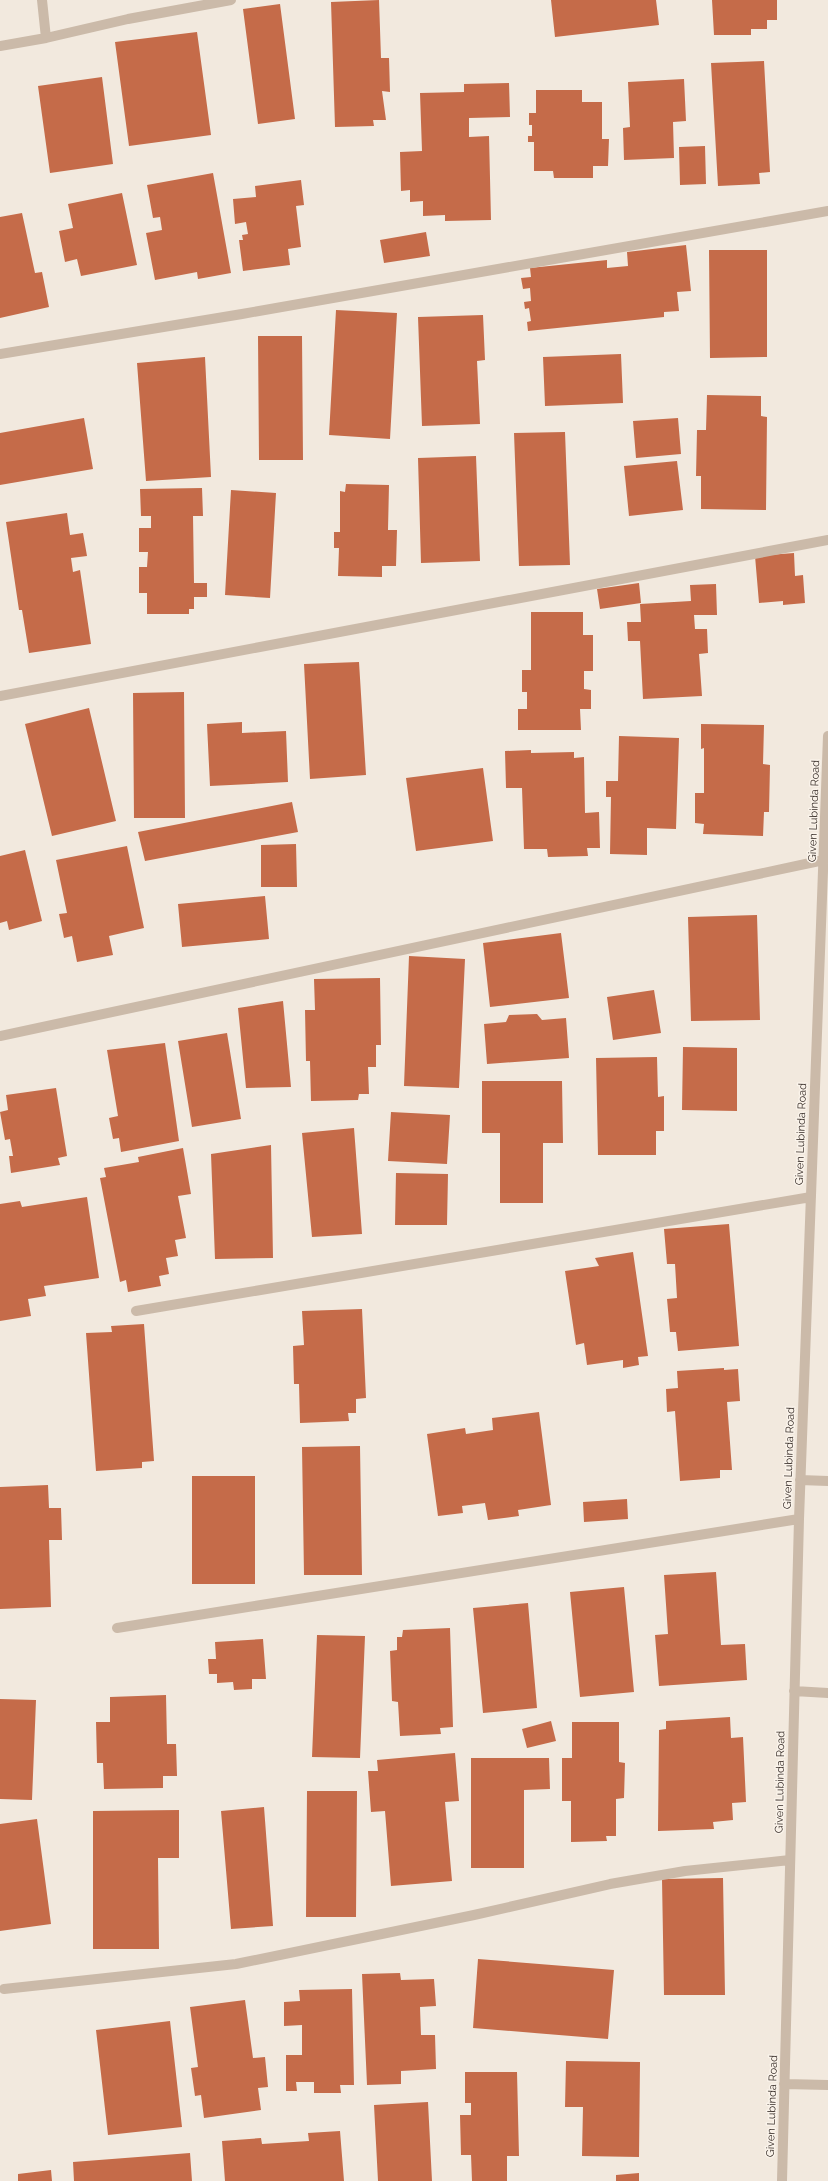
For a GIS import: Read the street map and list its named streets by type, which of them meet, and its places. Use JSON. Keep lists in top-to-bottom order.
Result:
{
  "streets": {
    "street": ["Given Lubinda Road"]
  }
}
